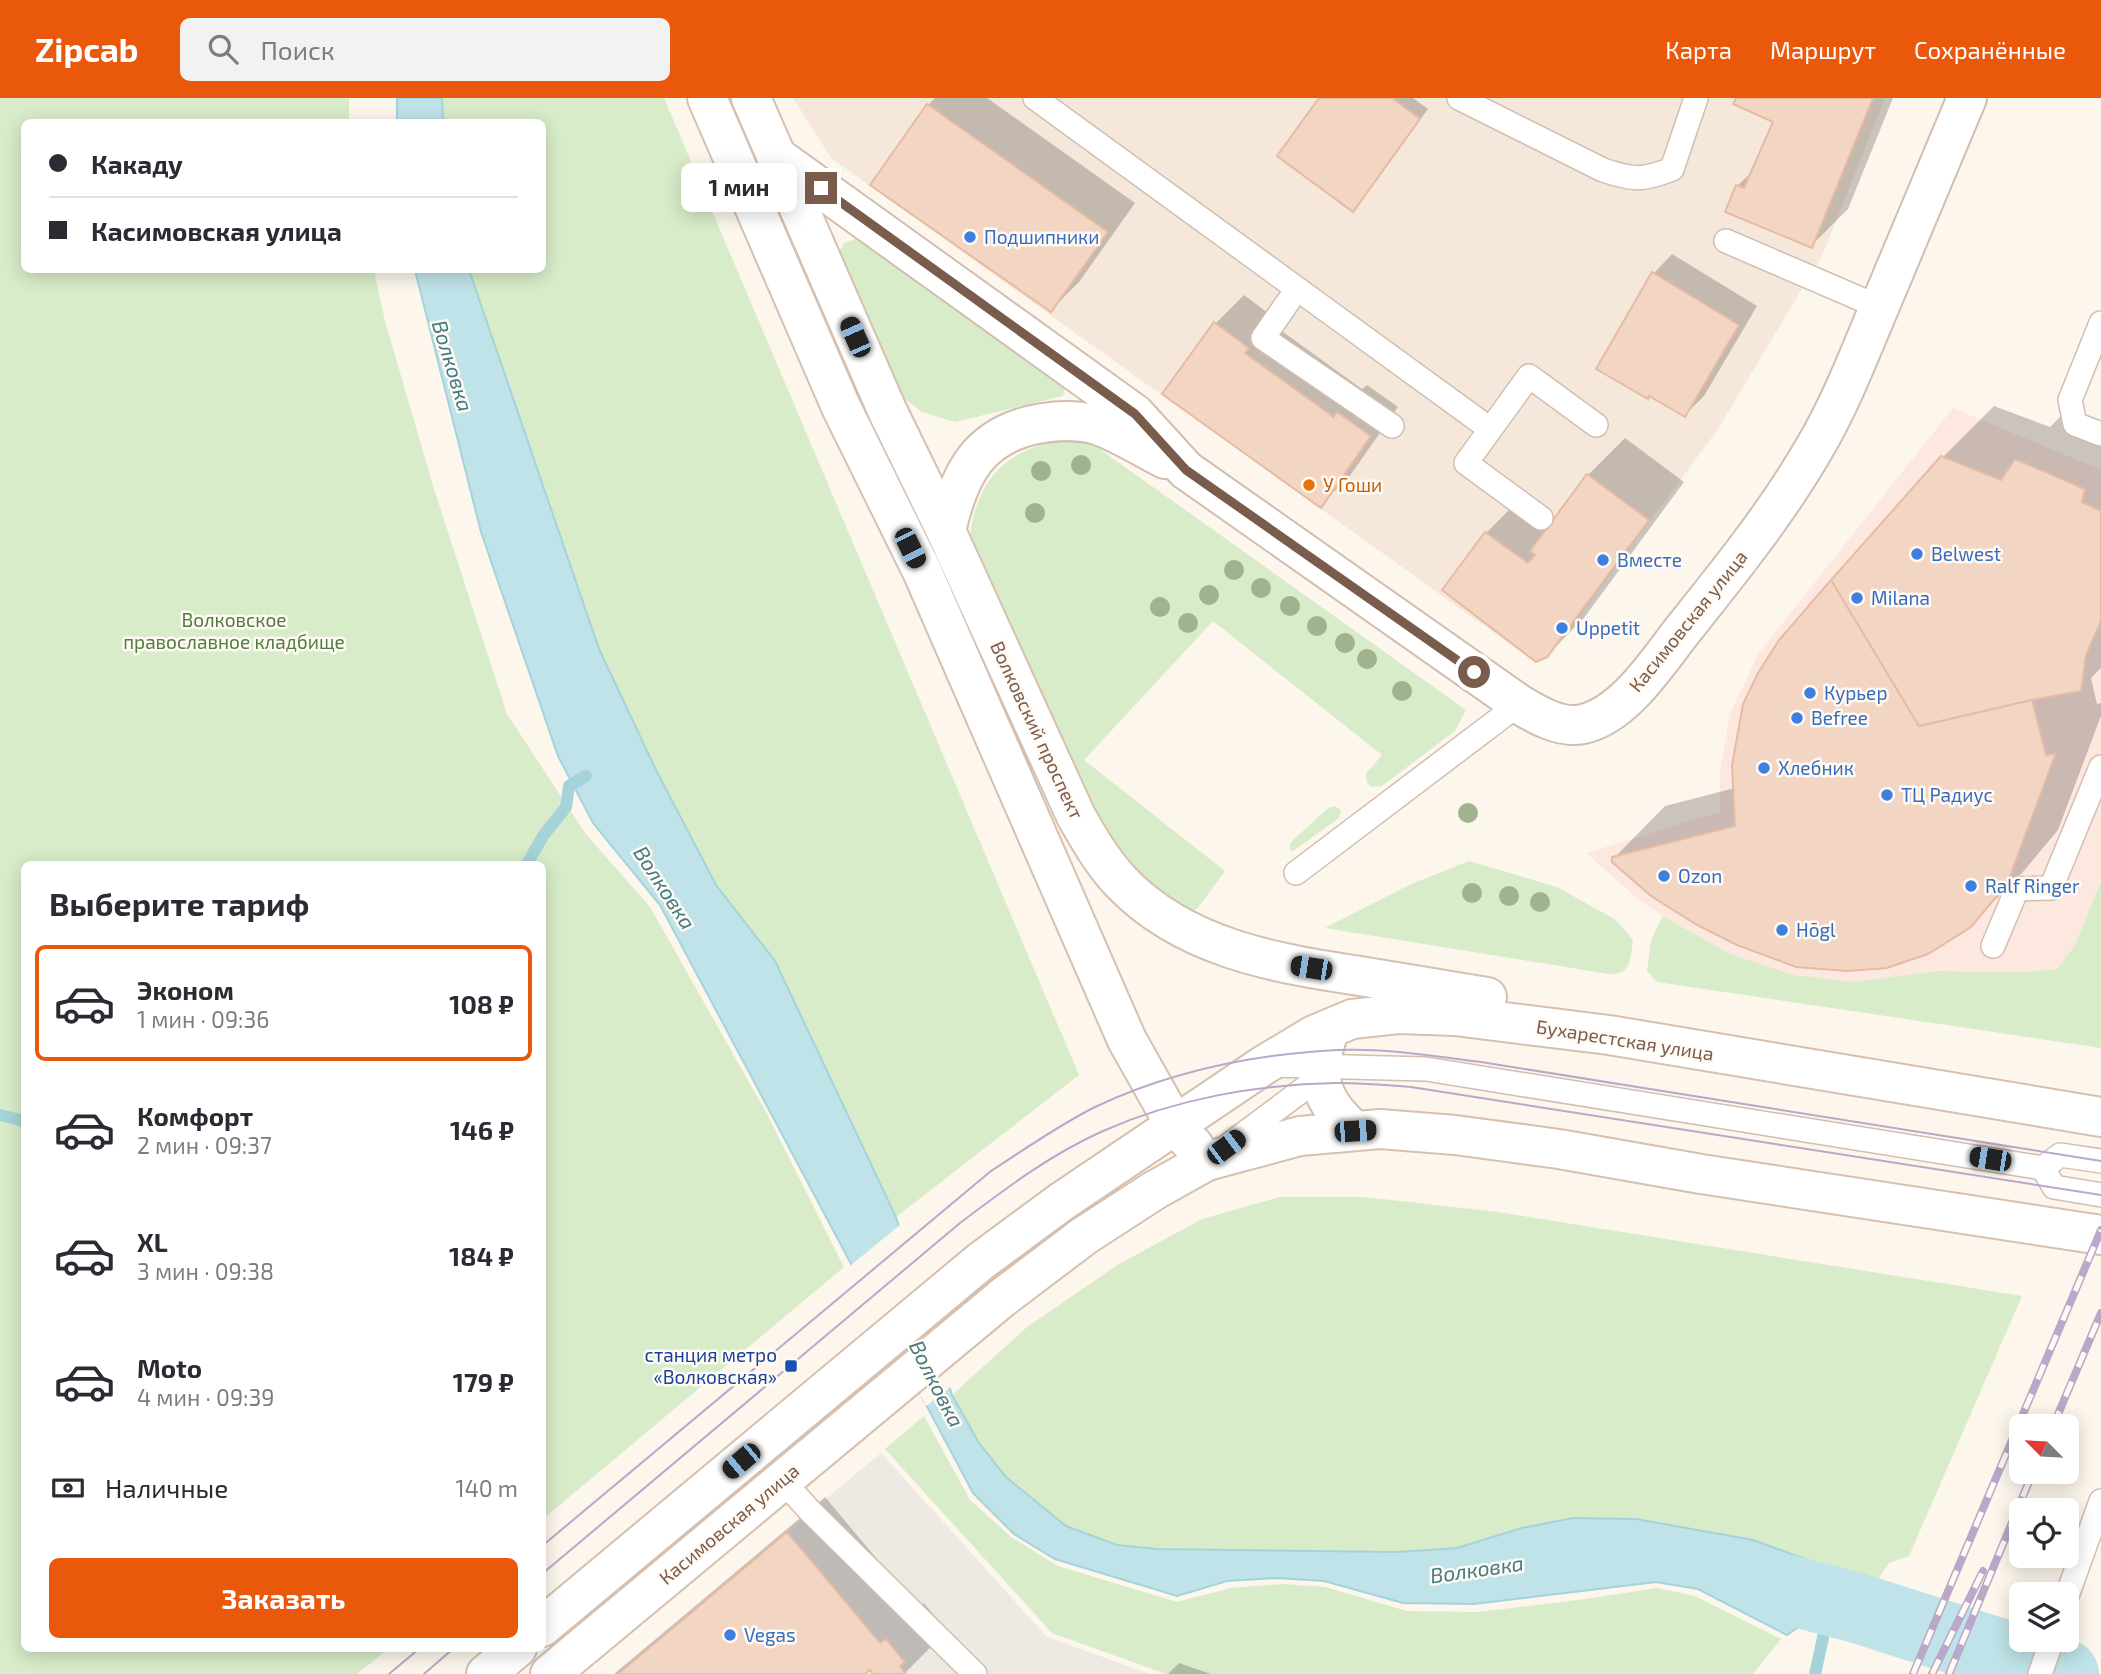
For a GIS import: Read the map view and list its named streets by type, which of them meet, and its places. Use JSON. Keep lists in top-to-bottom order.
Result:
{
  "streets": {
    "street": ["Касимовская улица", "Волковский проспект", "Бухарестская улица"]
  },
  "crossings": [
    ["Касимовская улица", "Волковский проспект"],
    ["Волковский проспект", "Бухарестская улица"]
  ],
  "water": ["Волковка"],
  "parks": ["Волковское православное кладбище"],
  "places": {
    "other": [
      "Подшипники",
      "У Гоши",
      "Belwest",
      "Вместе",
      "Milana",
      "Uppetit",
      "Курьер",
      "Befree",
      "Хлебник",
      "ТЦ Радиус",
      "Ozon",
      "Ralf Ringer",
      "Hōgl",
      "Vegas"
    ],
    "transit": ["станция метро «Волковская»"]
  },
  "north": "top left",
  "page": {
    "header": "Zipcab",
    "search": "Поиск",
    "nav": ["Карта", "Маршрут", "Сохранённые"],
    "banner": ["Какаду", "Касимовская улица"],
    "bubble": "1 мин",
    "heading": "Выберите тариф",
    "list": [
      {
        "name": "Эконом",
        "note": "1 мин · 09:36",
        "value": "108 ₽"
      },
      {
        "name": "Комфорт",
        "note": "2 мин · 09:37",
        "value": "146 ₽"
      },
      {
        "name": "XL",
        "note": "3 мин · 09:38",
        "value": "184 ₽"
      },
      {
        "name": "Moto",
        "note": "4 мин · 09:39",
        "value": "179 ₽"
      }
    ],
    "pay": ["Наличные", "140 m"],
    "buttons": "Заказать"
  }
}
